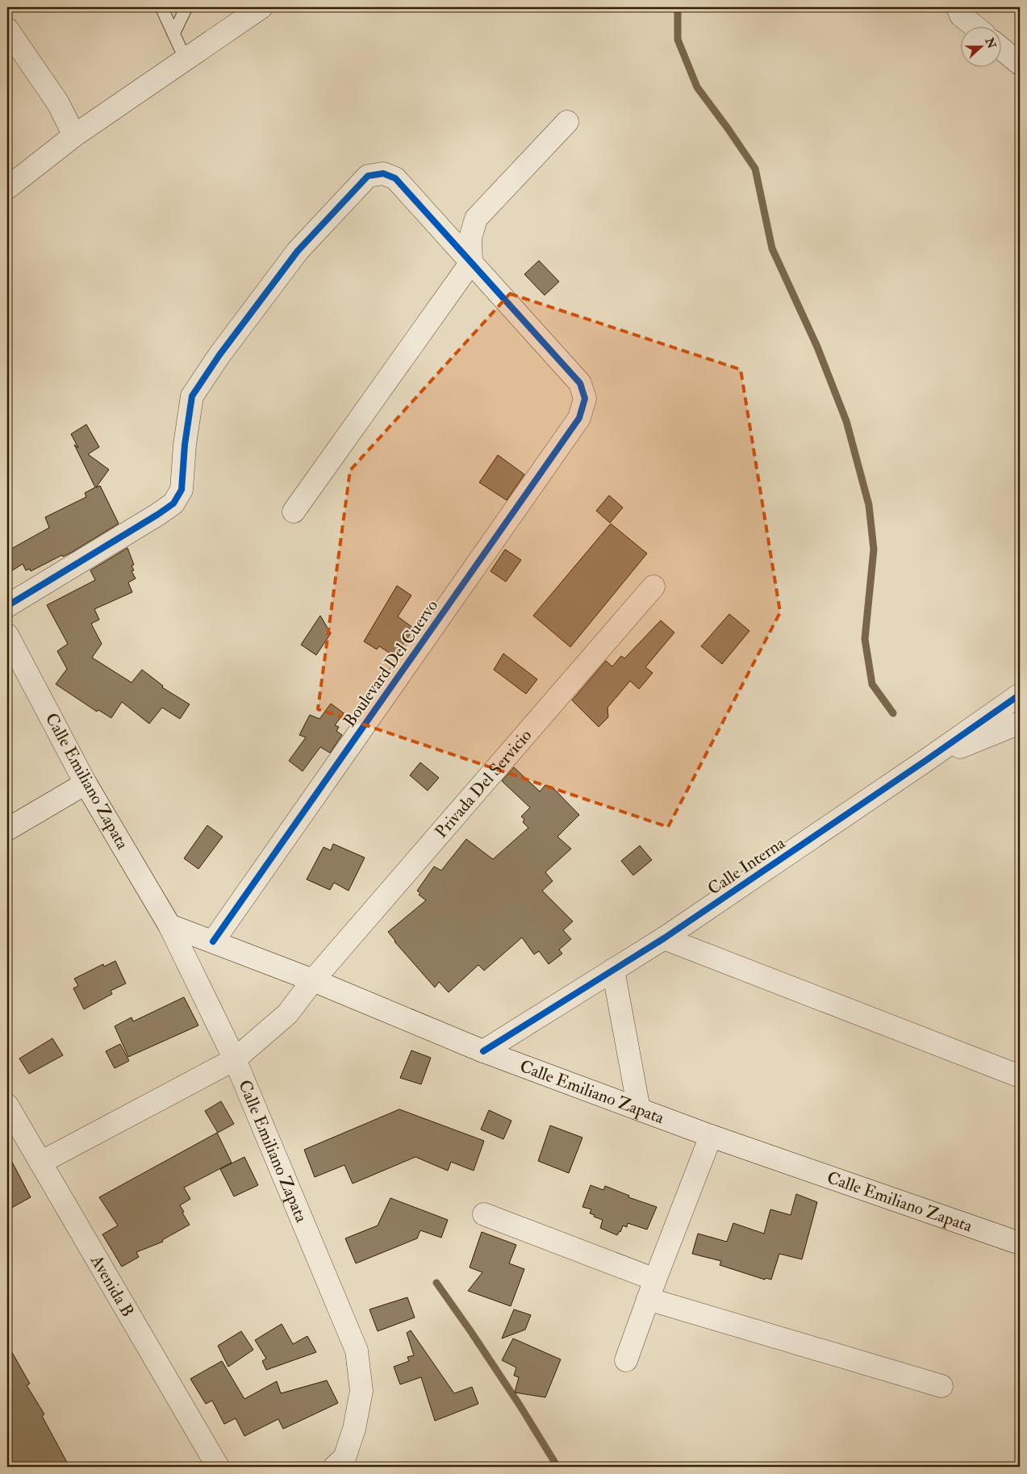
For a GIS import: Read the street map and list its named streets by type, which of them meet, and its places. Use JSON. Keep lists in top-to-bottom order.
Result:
{
  "streets": {
    "street": [
      "Boulevard Del Cuervo",
      "Calle Emiliano Zapata",
      "Privada Del Servicio",
      "Calle Interna",
      "Avenida B"
    ]
  },
  "crossings": [
    ["Boulevard Del Cuervo", "Calle Emiliano Zapata"],
    ["Calle Emiliano Zapata", "Privada Del Servicio"],
    ["Calle Emiliano Zapata", "Calle Interna"],
    ["Privada Del Servicio", "Avenida B"]
  ],
  "north": "right"
}
